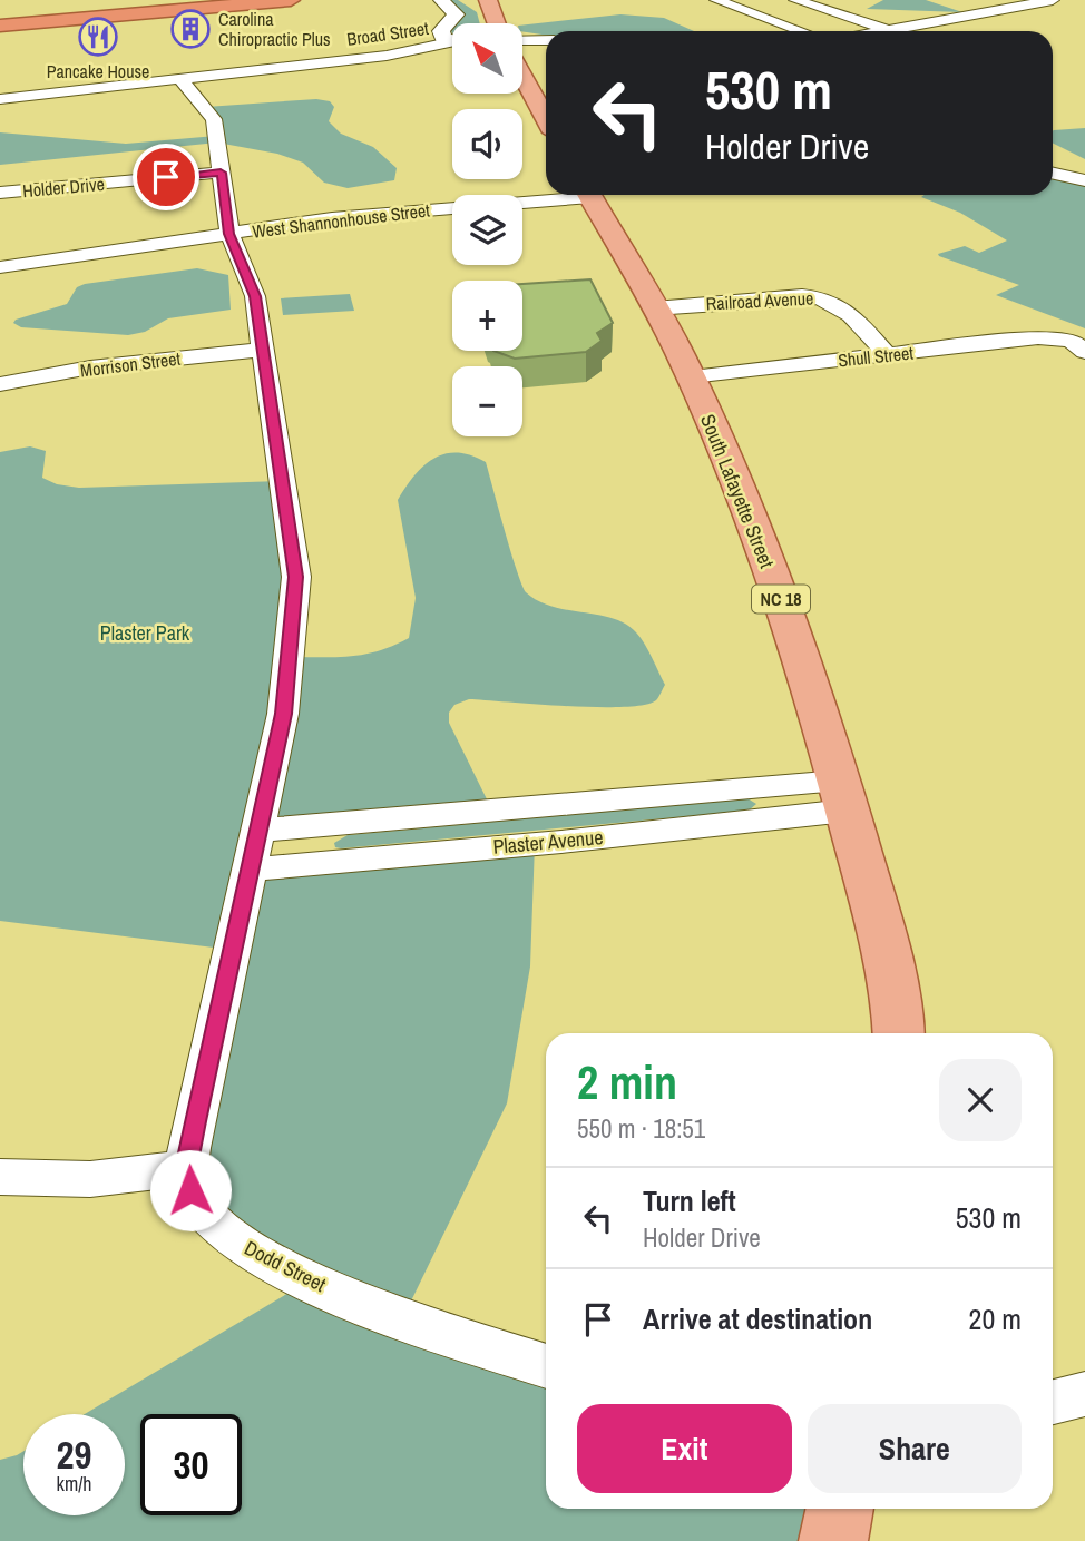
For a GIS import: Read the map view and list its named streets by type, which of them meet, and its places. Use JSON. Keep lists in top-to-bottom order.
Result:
{
  "streets": {
    "main road": ["South Lafayette Street", "NC 18"],
    "street": [
      "Broad Street",
      "Holder Drive",
      "West Shannonhouse Street",
      "Railroad Avenue",
      "Shull Street",
      "Morrison Street",
      "Plaster Avenue",
      "Dodd Street"
    ]
  },
  "crossings": [
    ["Railroad Avenue", "Shull Street"],
    ["Railroad Avenue", "South Lafayette Street"],
    ["Shull Street", "South Lafayette Street"],
    ["South Lafayette Street", "Plaster Avenue"]
  ],
  "parks": ["Plaster Park"],
  "places": {
    "building": ["Carolina Chiropractic Plus"],
    "restaurant": ["Pancake House"]
  },
  "north": "top left",
  "page": {
    "map_buttons": ["+", "−"],
    "turn": ["530 m", "Holder Drive"],
    "heading": ["2 min", "550 m · 18:51"],
    "list": [
      {
        "name": "Turn left",
        "note": "Holder Drive",
        "value": "530 m"
      },
      {
        "name": "Arrive at destination",
        "value": "20 m"
      }
    ],
    "buttons": ["Exit", "Share"],
    "speed": "29 km/h",
    "limit": "30"
  }
}
